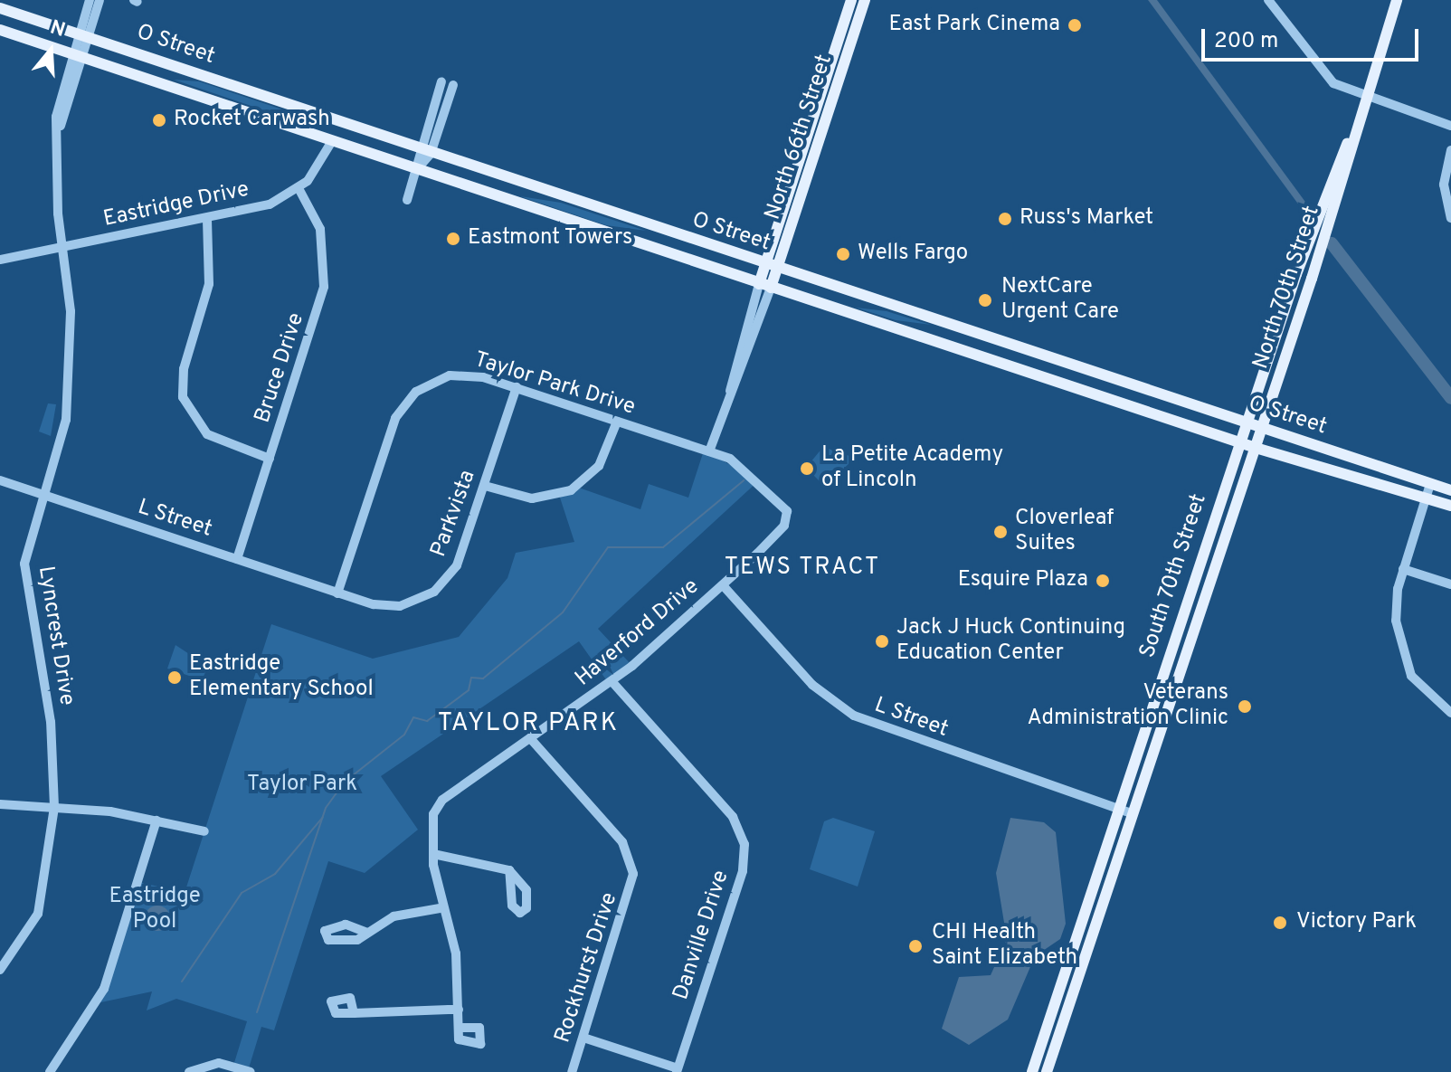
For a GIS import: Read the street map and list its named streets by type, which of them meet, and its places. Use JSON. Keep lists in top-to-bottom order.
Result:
{
  "streets": {
    "main road": [
      "O Street",
      "North 66th Street",
      "North 70th Street",
      "South 70th Street"
    ],
    "street": [
      "Eastridge Drive",
      "Bruce Drive",
      "Taylor Park Drive",
      "Parkvista",
      "L Street",
      "Haverford Drive",
      "Lyncrest Drive",
      "Danville Drive",
      "Rockhurst Drive"
    ]
  },
  "crossings": [
    ["O Street", "North 66th Street"],
    ["O Street", "Eastridge Drive"],
    ["O Street", "North 70th Street"],
    ["O Street", "South 70th Street"],
    ["O Street", "Lyncrest Drive"],
    ["Eastridge Drive", "Bruce Drive"],
    ["Eastridge Drive", "Lyncrest Drive"],
    ["North 70th Street", "South 70th Street"],
    ["Bruce Drive", "L Street"],
    ["Taylor Park Drive", "Parkvista"],
    ["Taylor Park Drive", "L Street"],
    ["Taylor Park Drive", "Haverford Drive"],
    ["Parkvista", "L Street"],
    ["L Street", "South 70th Street"],
    ["L Street", "Haverford Drive"],
    ["L Street", "Lyncrest Drive"],
    ["Haverford Drive", "Danville Drive"],
    ["Haverford Drive", "Rockhurst Drive"]
  ],
  "districts": ["TEWS TRACT", "TAYLOR PARK"],
  "parks": ["Taylor Park", "Eastridge Pool"],
  "places": [
    "East Park Cinema",
    "Rocket Carwash",
    "Russ's Market",
    "Eastmont Towers",
    "Wells Fargo",
    "NextCare Urgent Care",
    "La Petite Academy of Lincoln",
    "Cloverleaf Suites",
    "Esquire Plaza",
    "Jack J Huck Continuing Education Center",
    "Eastridge Elementary School",
    "Veterans Administration Clinic",
    "Victory Park",
    "CHI Health Saint Elizabeth"
  ],
  "scale_bar": "200 m",
  "north": "top"
}
